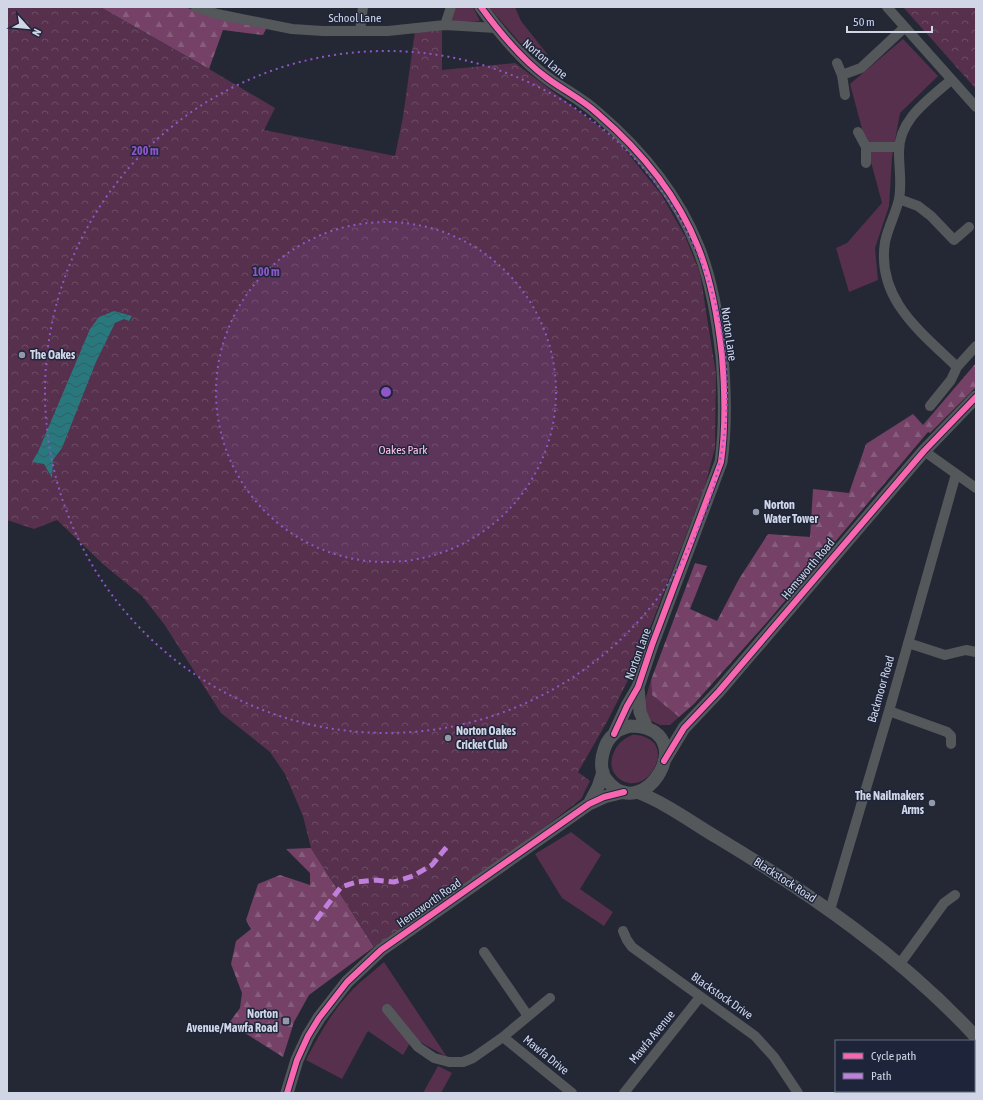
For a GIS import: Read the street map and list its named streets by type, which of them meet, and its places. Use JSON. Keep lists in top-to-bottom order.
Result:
{
  "streets": {
    "street": [
      "School Lane",
      "Norton Lane",
      "Hemsworth Road",
      "Backmoor Road",
      "Blackstock Road",
      "Blackstock Drive",
      "Mawfa Avenue",
      "Mawfa Drive"
    ]
  },
  "crossings": [
    ["School Lane", "Norton Lane"],
    ["Norton Lane", "Hemsworth Road"],
    ["Norton Lane", "Blackstock Road"],
    ["Hemsworth Road", "Blackstock Road"],
    ["Backmoor Road", "Blackstock Road"],
    ["Blackstock Drive", "Mawfa Avenue"]
  ],
  "parks": ["Oakes Park"],
  "places": {
    "other": [
      "The Oakes",
      "Norton Water Tower",
      "Norton Oakes Cricket Club",
      "The Nailmakers Arms"
    ],
    "transit": ["Norton Avenue/Mawfa Road"]
  },
  "legend": ["Cycle path", "Path"],
  "scale_bar": "50 m",
  "north": "bottom right",
  "rings": ["200 m", "100 m"]
}
